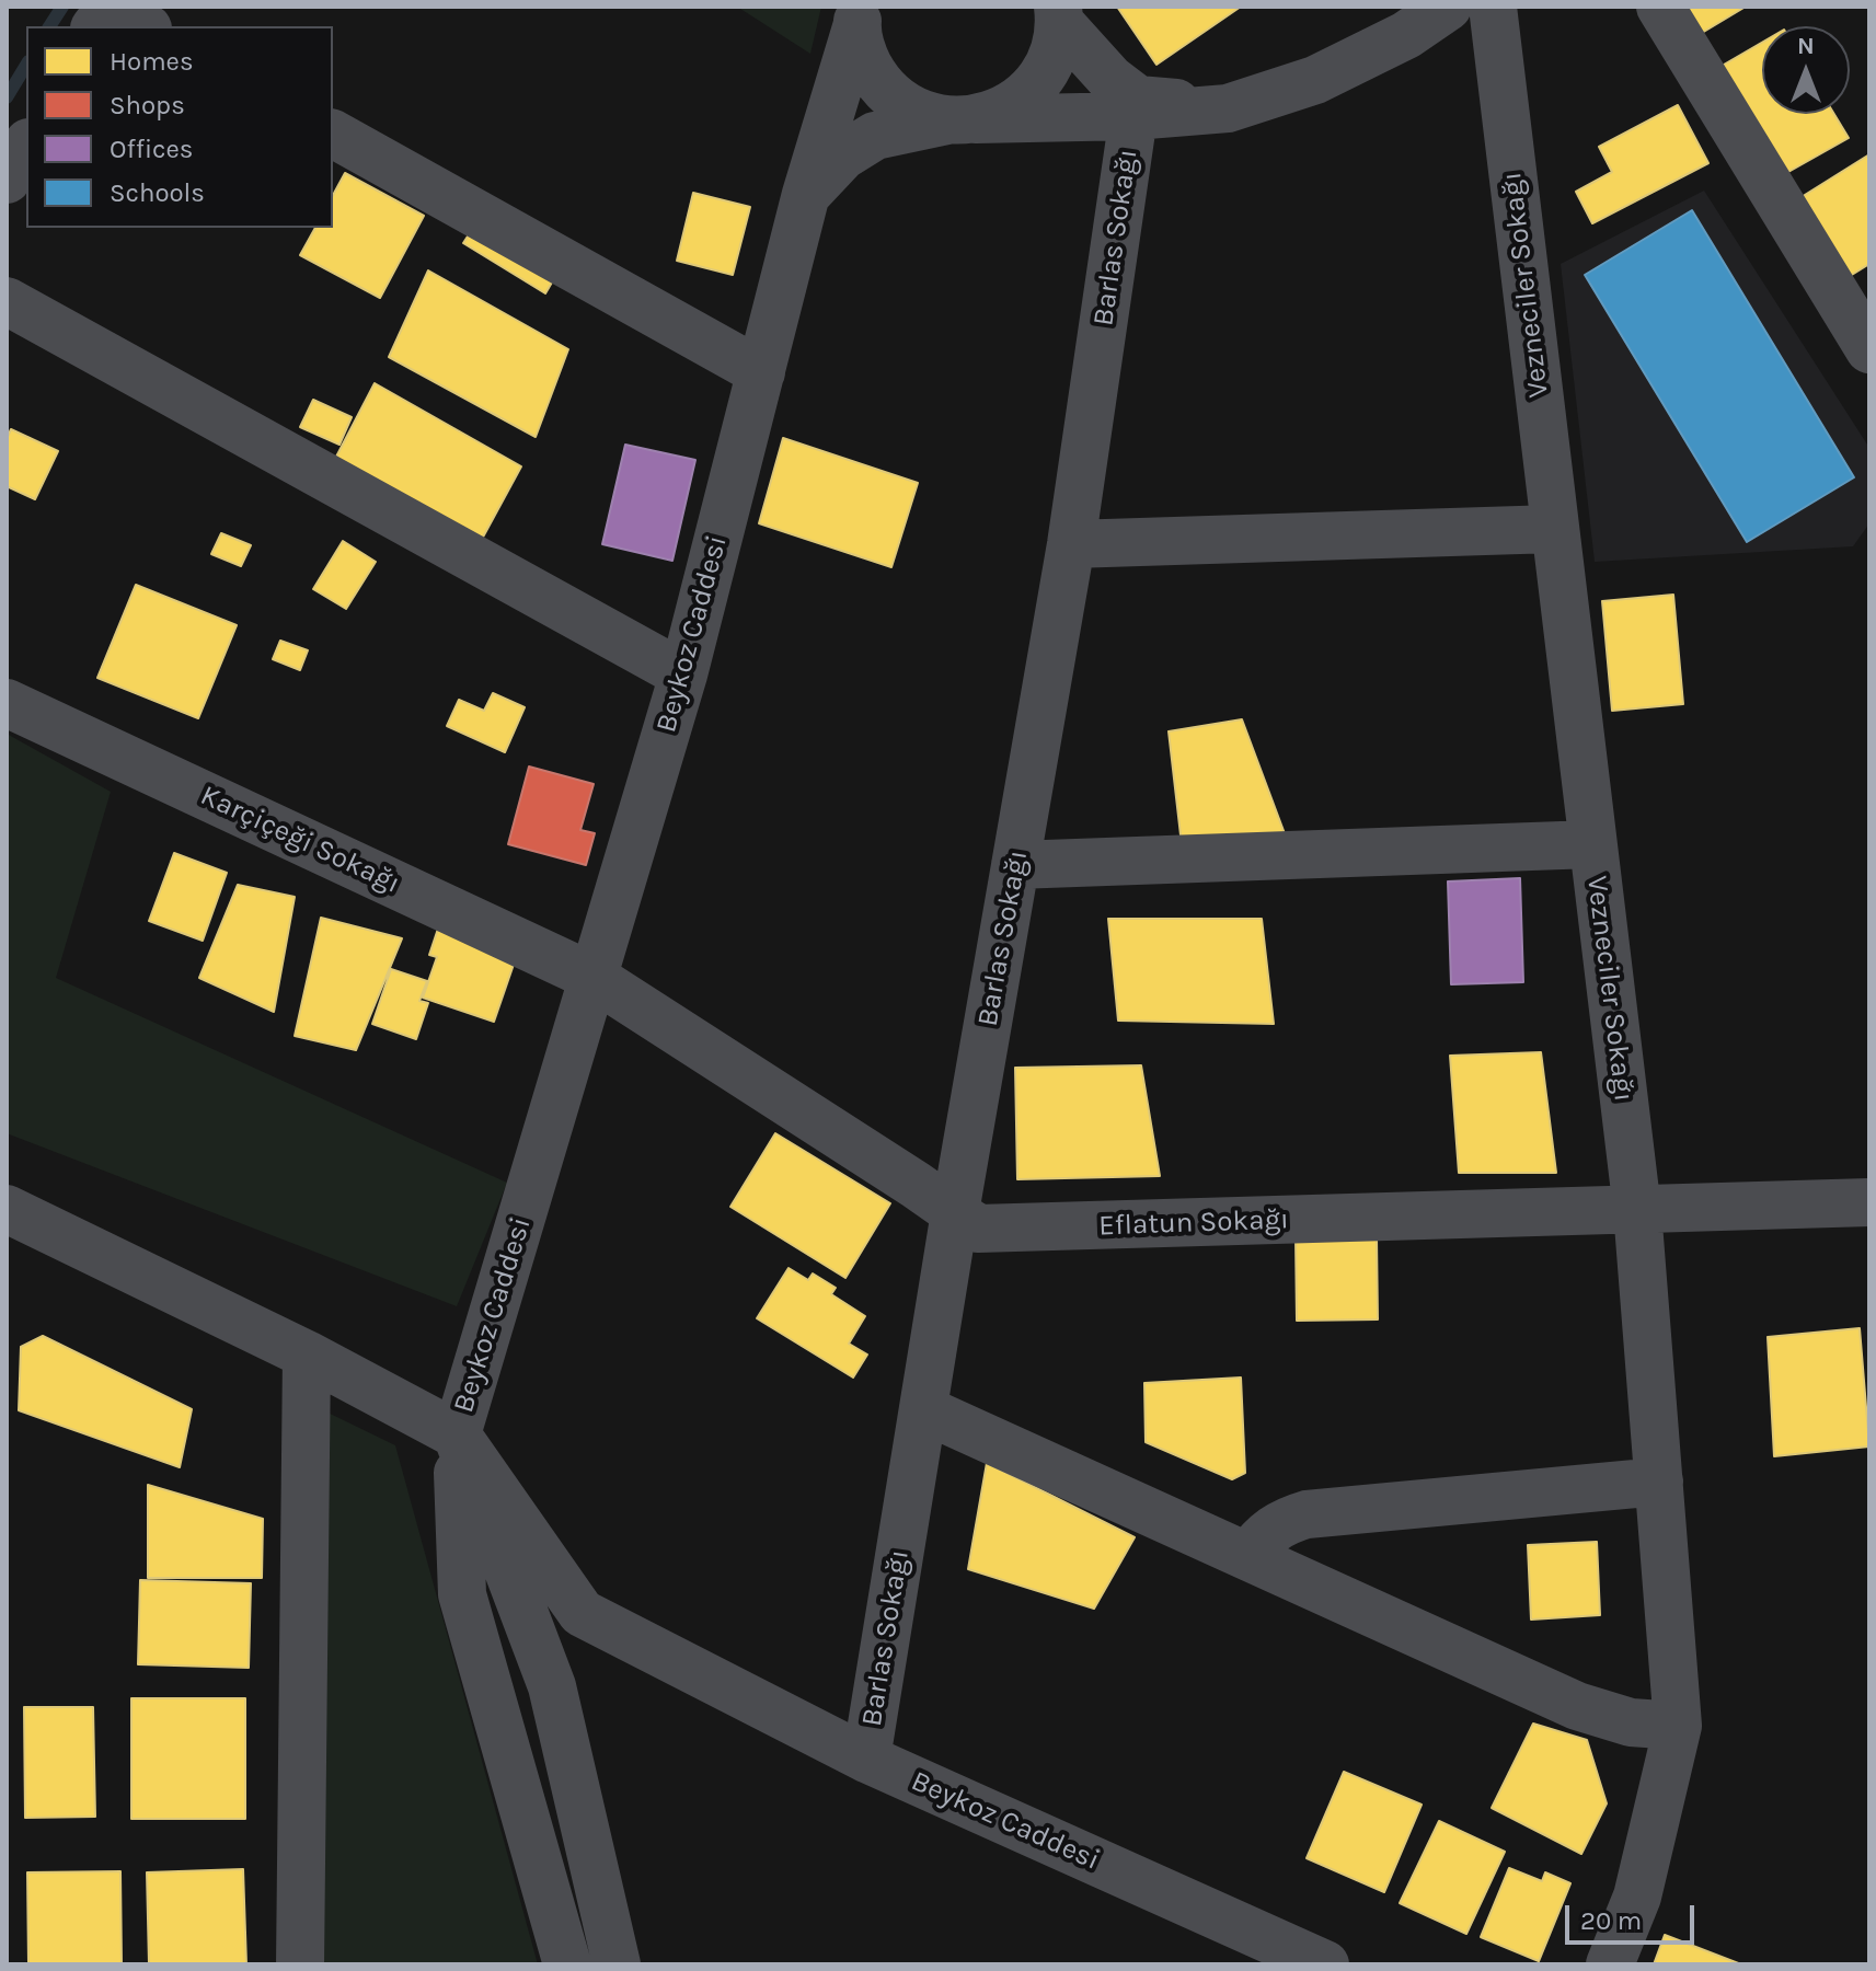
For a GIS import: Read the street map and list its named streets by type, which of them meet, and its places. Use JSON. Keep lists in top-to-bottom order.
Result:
{
  "streets": {
    "street": [
      "Barlas Sokağı",
      "Vezneciler Sokağı",
      "Beykoz Caddesi",
      "Karçiçeği Sokağı",
      "Eflatun Sokağı"
    ]
  },
  "crossings": [
    ["Barlas Sokağı", "Beykoz Caddesi"],
    ["Barlas Sokağı", "Eflatun Sokağı"],
    ["Vezneciler Sokağı", "Eflatun Sokağı"],
    ["Beykoz Caddesi", "Karçiçeği Sokağı"],
    ["Beykoz Caddesi", "Eflatun Sokağı"],
    ["Karçiçeği Sokağı", "Eflatun Sokağı"]
  ],
  "legend": [
    "Homes",
    "Shops",
    "Offices",
    "Schools"
  ],
  "scale_bar": "20 m",
  "north": "top"
}
